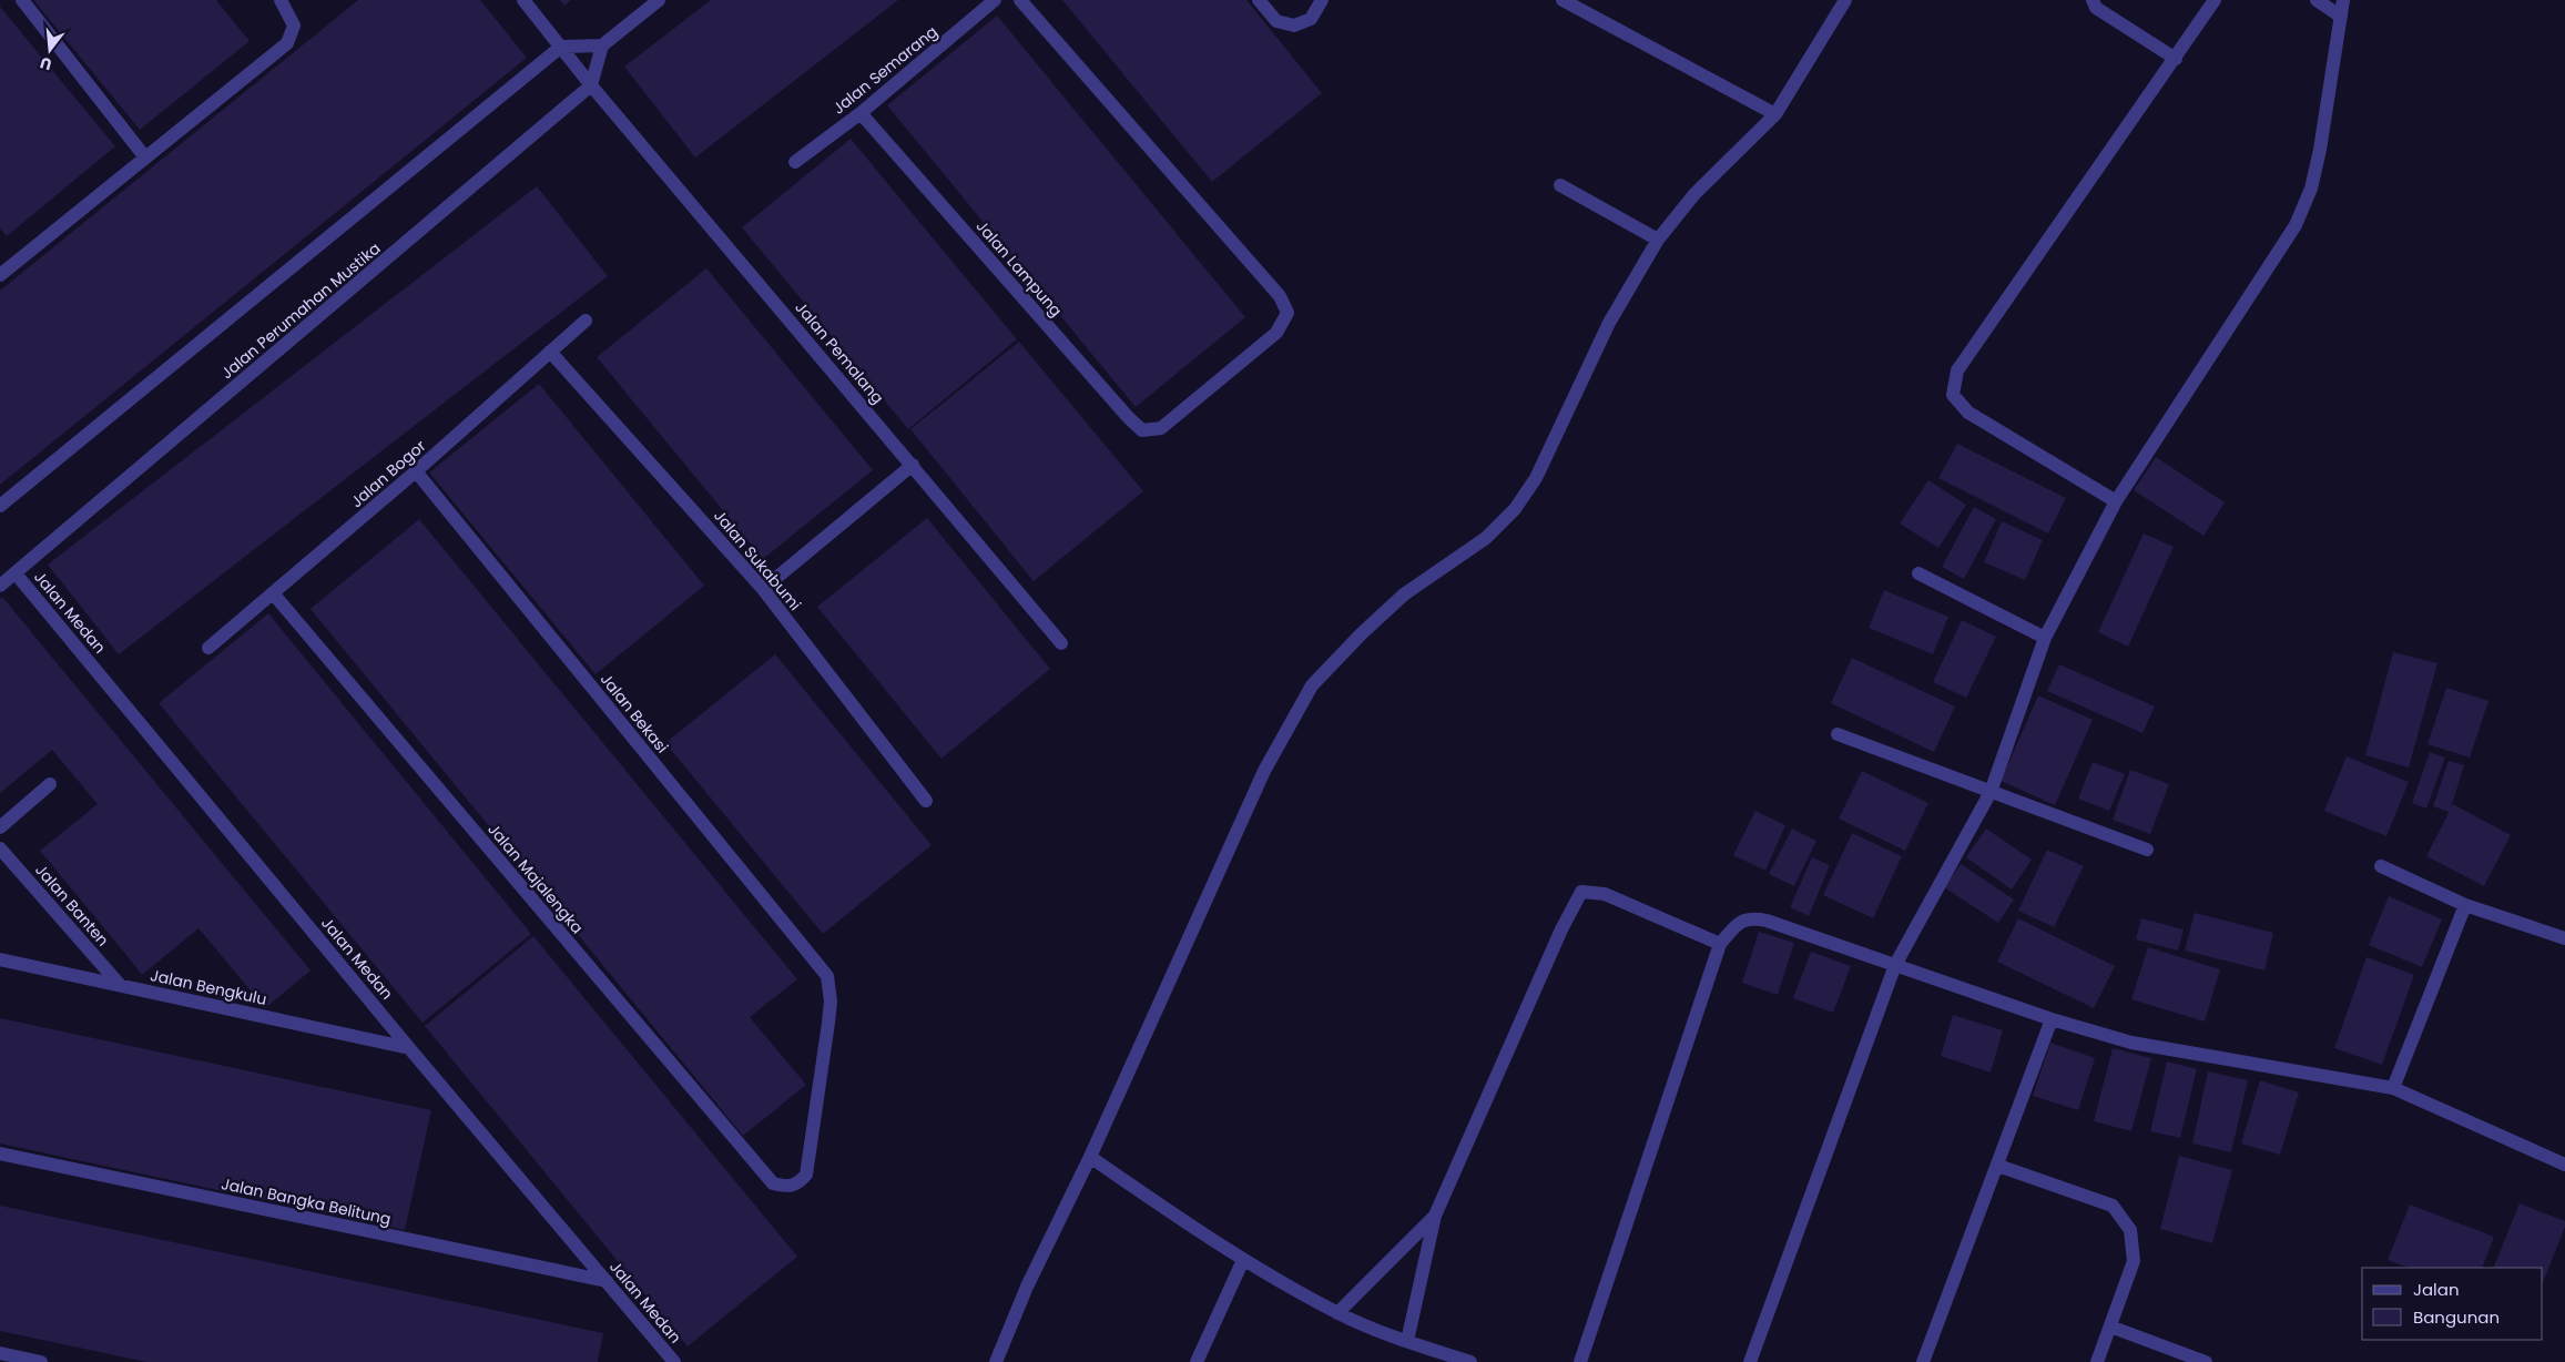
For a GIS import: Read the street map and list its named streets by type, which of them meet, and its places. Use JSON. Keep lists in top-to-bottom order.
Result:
{
  "streets": {
    "street": [
      "Jalan Semarang",
      "Jalan Lampung",
      "Jalan Perumahan Mustika",
      "Jalan Pemalang",
      "Jalan Bogor",
      "Jalan Sukabumi",
      "Jalan Medan",
      "Jalan Bekasi",
      "Jalan Majalengka",
      "Jalan Banten",
      "Jalan Bengkulu",
      "Jalan Bangka Belitung"
    ]
  },
  "crossings": [
    ["Jalan Semarang", "Jalan Lampung"],
    ["Jalan Perumahan Mustika", "Jalan Pemalang"],
    ["Jalan Perumahan Mustika", "Jalan Medan"],
    ["Jalan Bogor", "Jalan Sukabumi"],
    ["Jalan Bogor", "Jalan Bekasi"],
    ["Jalan Bogor", "Jalan Majalengka"],
    ["Jalan Medan", "Jalan Bengkulu"],
    ["Jalan Medan", "Jalan Bangka Belitung"],
    ["Jalan Bekasi", "Jalan Majalengka"],
    ["Jalan Banten", "Jalan Bengkulu"]
  ],
  "legend": ["Jalan", "Bangunan"],
  "north": "bottom"
}
